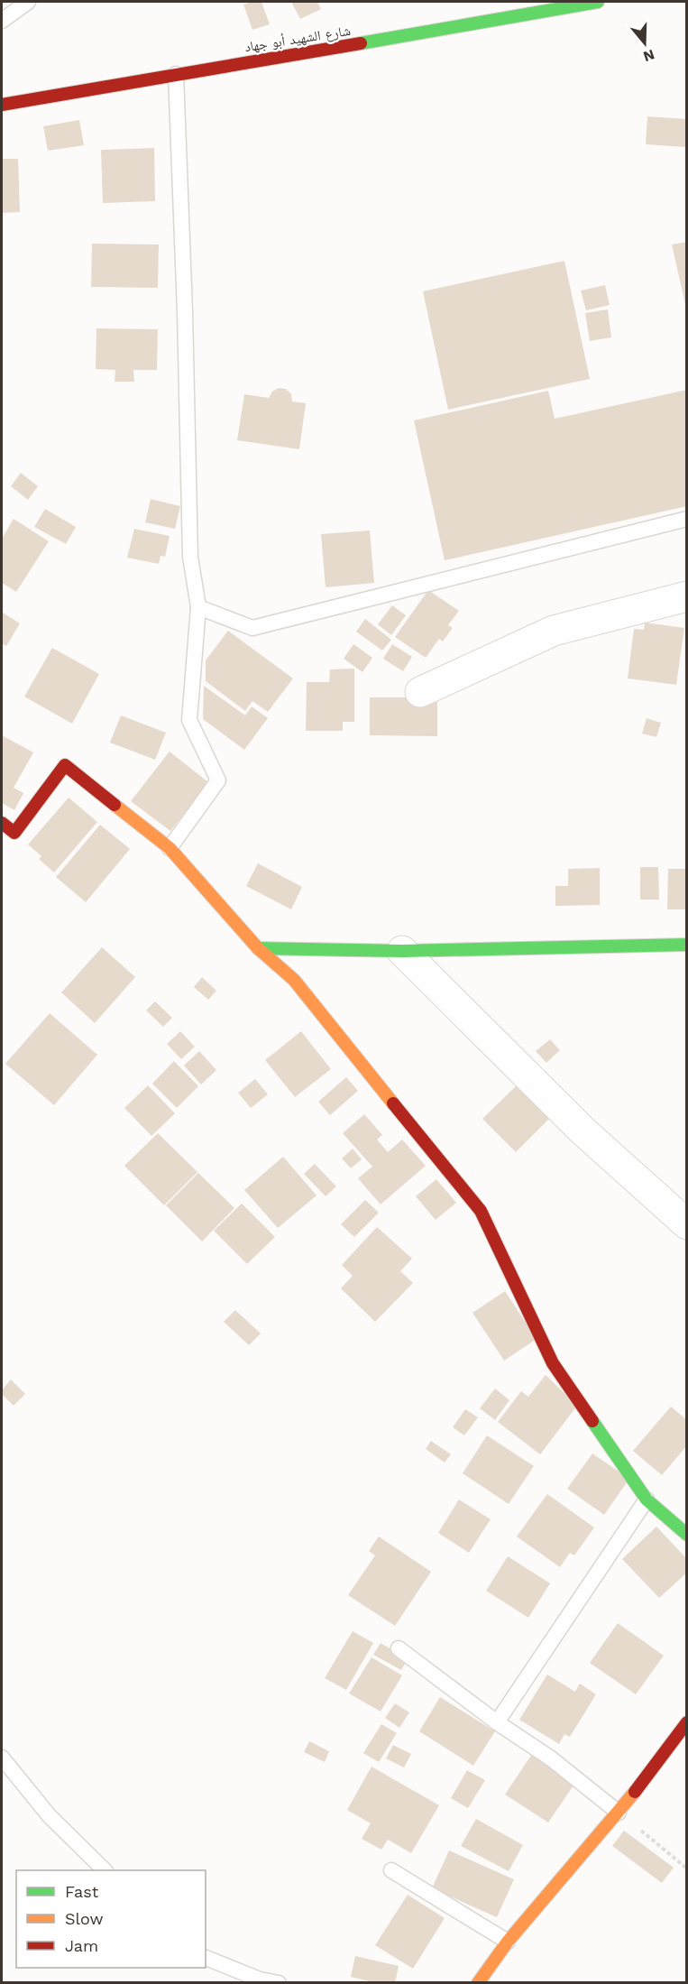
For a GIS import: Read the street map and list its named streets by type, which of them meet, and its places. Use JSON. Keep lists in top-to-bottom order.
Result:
{
  "streets": {
    "street": ["شارع الشهيد أبو جهاد"]
  },
  "legend": ["Fast", "Slow", "Jam"],
  "north": "bottom"
}
